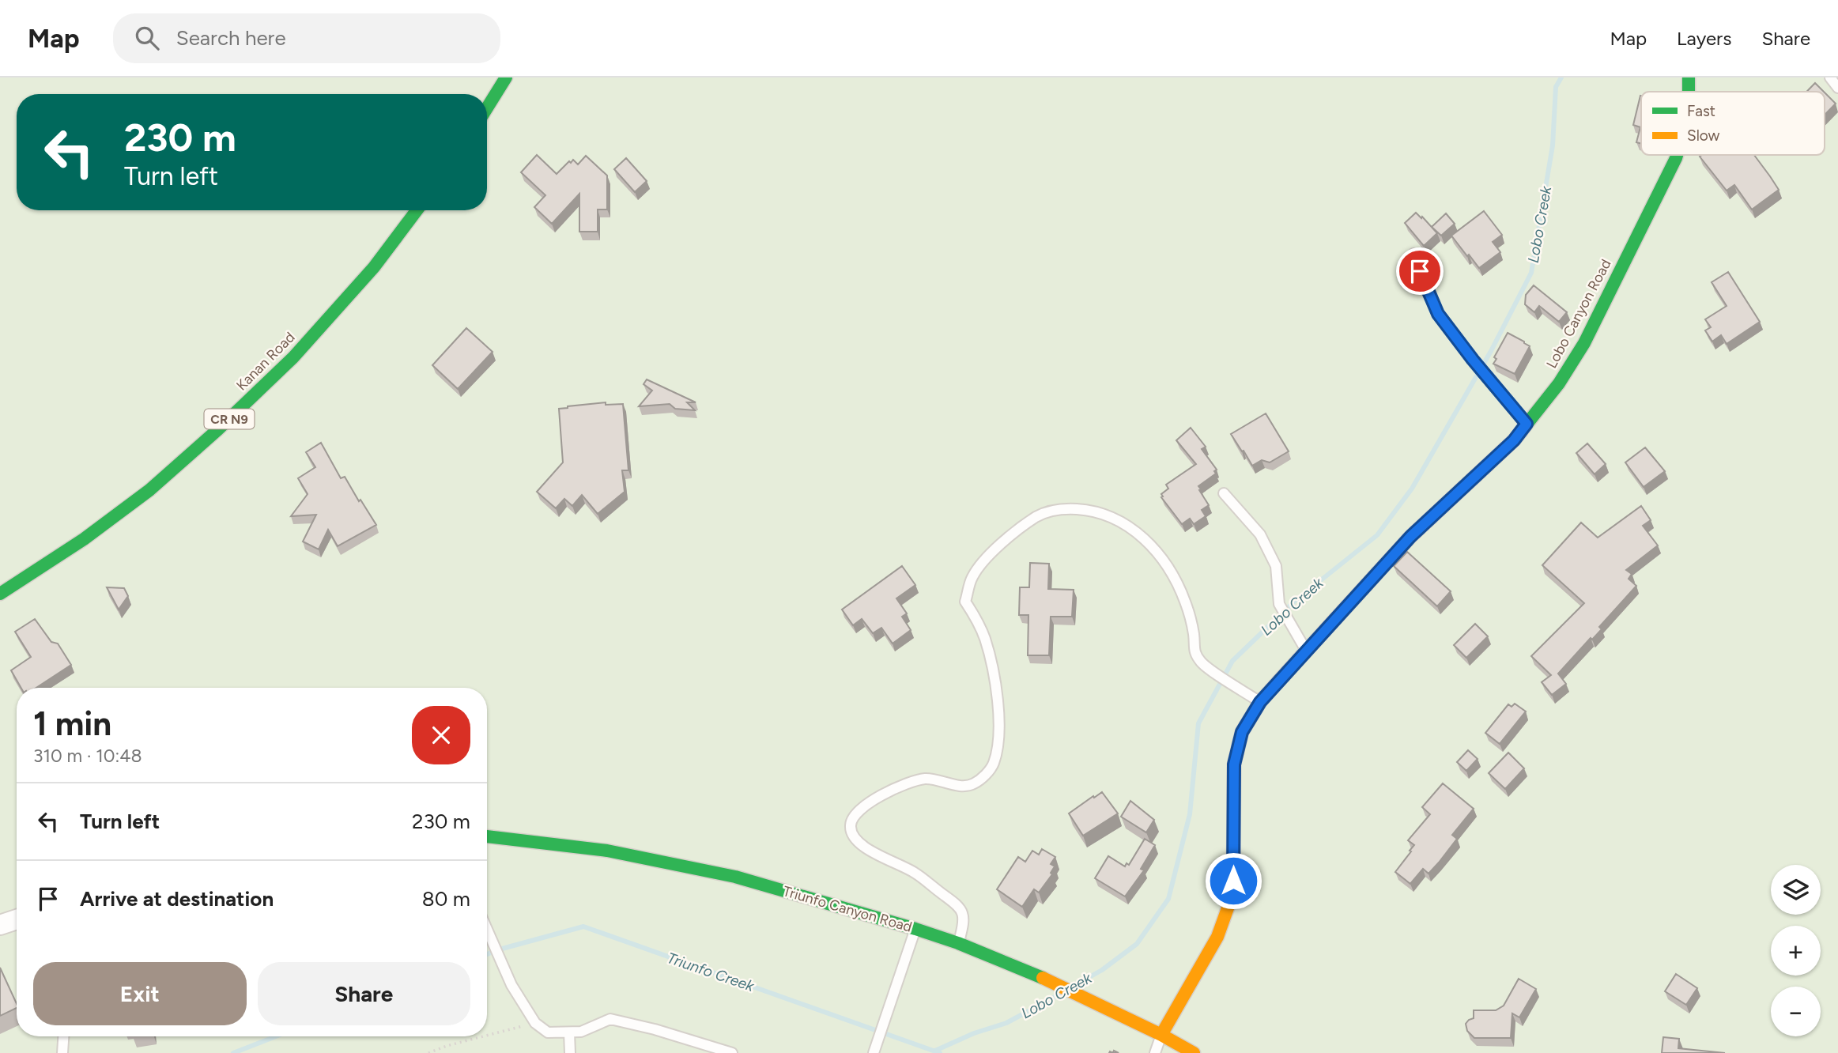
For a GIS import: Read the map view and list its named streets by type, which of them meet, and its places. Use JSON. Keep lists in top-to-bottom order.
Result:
{
  "streets": {
    "street": [
      "Lobo Canyon Road",
      "Kanan Road",
      "CR N9",
      "Triunfo Canyon Road"
    ]
  },
  "crossings": [
    ["Lobo Canyon Road", "Triunfo Canyon Road"]
  ],
  "water": ["Lobo Creek", "Triunfo Creek"],
  "legend": ["Fast", "Slow"],
  "page": {
    "header": "Map",
    "search": "Search here",
    "nav": ["Map", "Layers", "Share"],
    "turn": ["230 m", "Turn left"],
    "heading": ["1 min", "310 m · 10:48"],
    "list": [
      {
        "name": "Turn left",
        "value": "230 m"
      },
      {
        "name": "Arrive at destination",
        "value": "80 m"
      }
    ],
    "map_buttons": ["+", "−"],
    "buttons": ["Exit", "Share"]
  }
}
